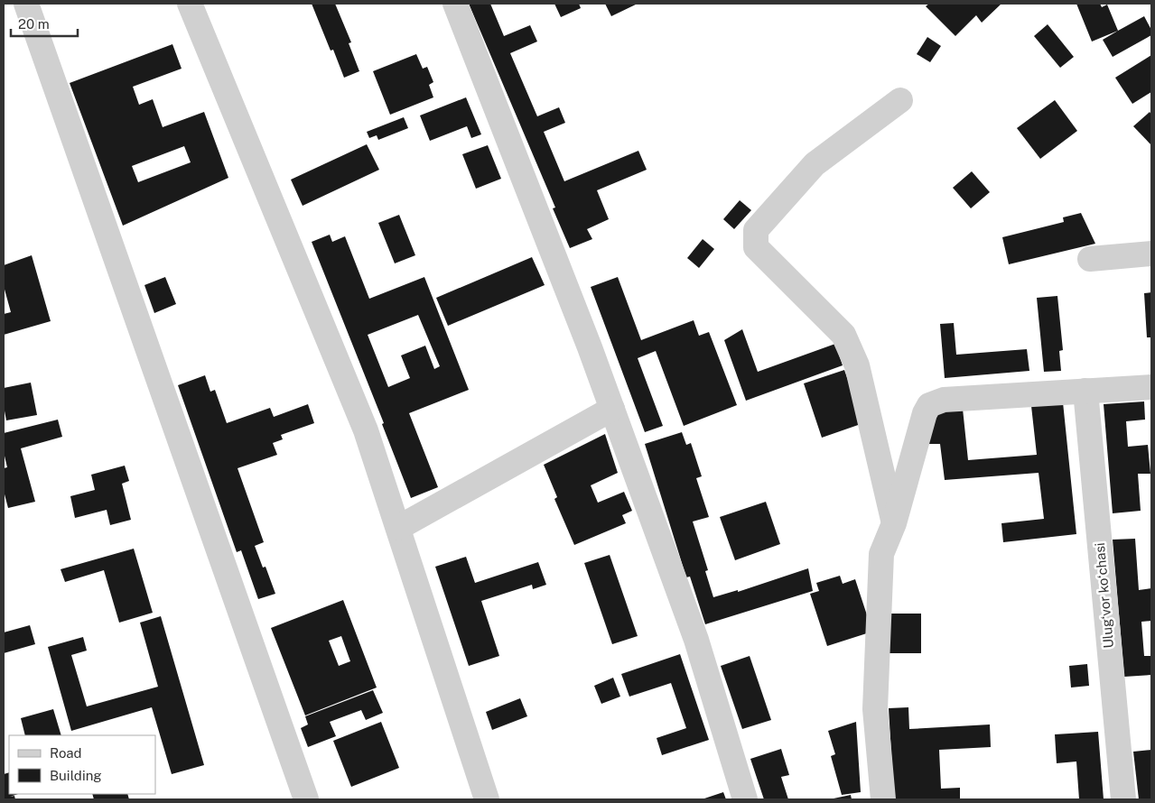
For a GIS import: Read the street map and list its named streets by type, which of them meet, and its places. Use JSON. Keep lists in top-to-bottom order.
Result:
{
  "streets": {
    "street": ["Ulugʻvor koʻchasi"]
  },
  "legend": ["Road", "Building"],
  "scale_bar": "20 m"
}
